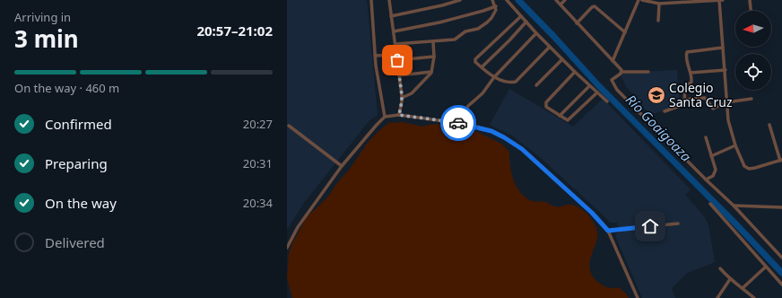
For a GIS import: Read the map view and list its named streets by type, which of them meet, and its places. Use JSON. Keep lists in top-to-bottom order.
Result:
{
  "water": ["Río Goaigoaza"],
  "places": {
    "school or university": ["Colegio Santa Cruz"]
  },
  "north": "left",
  "page": {
    "heading": ["3 min", "Arriving in", "20:57–21:02"],
    "bar": "On the way · 460 m",
    "list": [
      ["Confirmed", "20:27"],
      ["Preparing", "20:31"],
      ["On the way", "20:34"],
      "Delivered"
    ]
  }
}
